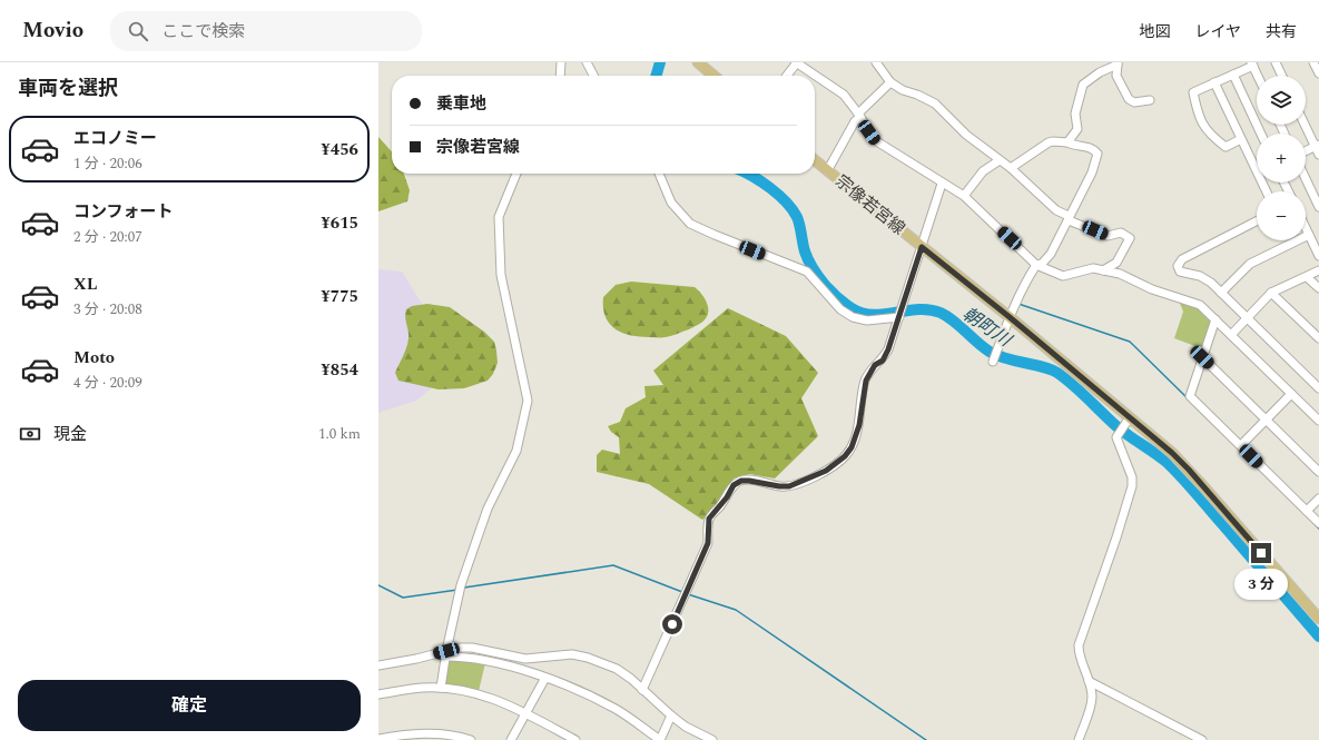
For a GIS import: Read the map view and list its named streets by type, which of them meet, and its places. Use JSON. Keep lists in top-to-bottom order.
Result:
{
  "streets": {
    "main road": ["宗像若宮線"]
  },
  "water": ["朝町川"],
  "page": {
    "header": "Movio",
    "search": "ここで検索",
    "nav": ["地図", "レイヤ", "共有"],
    "heading": "車両を選択",
    "map_buttons": ["+", "−"],
    "banner": ["乗車地", "宗像若宮線"],
    "list": [
      {
        "name": "エコノミー",
        "note": "1 分 · 20:06",
        "value": "¥456"
      },
      {
        "name": "コンフォート",
        "note": "2 分 · 20:07",
        "value": "¥615"
      },
      {
        "name": "XL",
        "note": "3 分 · 20:08",
        "value": "¥775"
      },
      {
        "name": "Moto",
        "note": "4 分 · 20:09",
        "value": "¥854"
      }
    ],
    "pay": ["現金", "1.0 km"],
    "bubble": "3 分",
    "buttons": "確定"
  }
}
